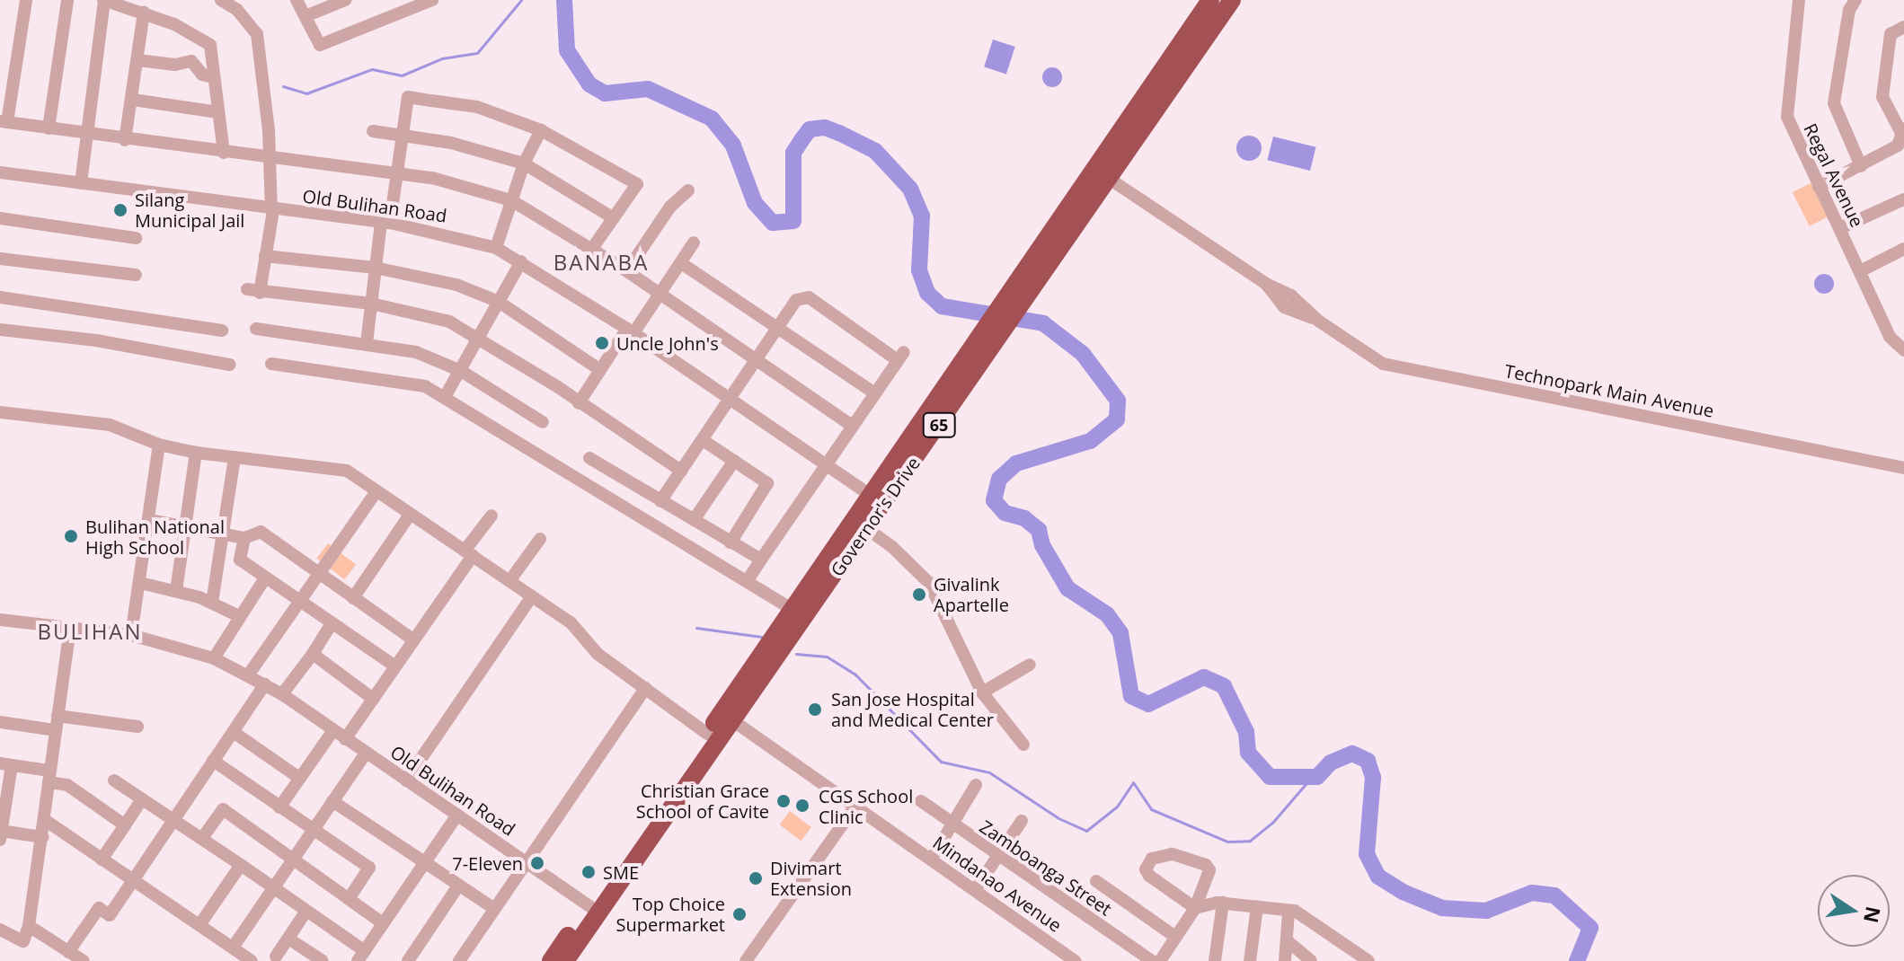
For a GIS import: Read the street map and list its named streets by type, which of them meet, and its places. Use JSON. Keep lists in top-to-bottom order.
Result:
{
  "streets": {
    "highway": ["65", "Governor's Drive"],
    "street": [
      "Regal Avenue",
      "Old Bulihan Road",
      "Technopark Main Avenue",
      "Zamboanga Street",
      "Mindanao Avenue"
    ]
  },
  "crossings": [
    ["Old Bulihan Road", "Governor's Drive"],
    ["Technopark Main Avenue", "Governor's Drive"],
    ["Governor's Drive", "Mindanao Avenue"]
  ],
  "districts": ["BANABA", "BULIHAN"],
  "places": [
    "Silang Municipal Jail",
    "Uncle John's",
    "Bulihan National High School",
    "Givalink Apartelle",
    "San Jose Hospital and Medical Center",
    "Christian Grace School of Cavite",
    "CGS School Clinic",
    "7-Eleven",
    "SME",
    "Divimart Extension",
    "Top Choice Supermarket"
  ],
  "north": "right"
}
